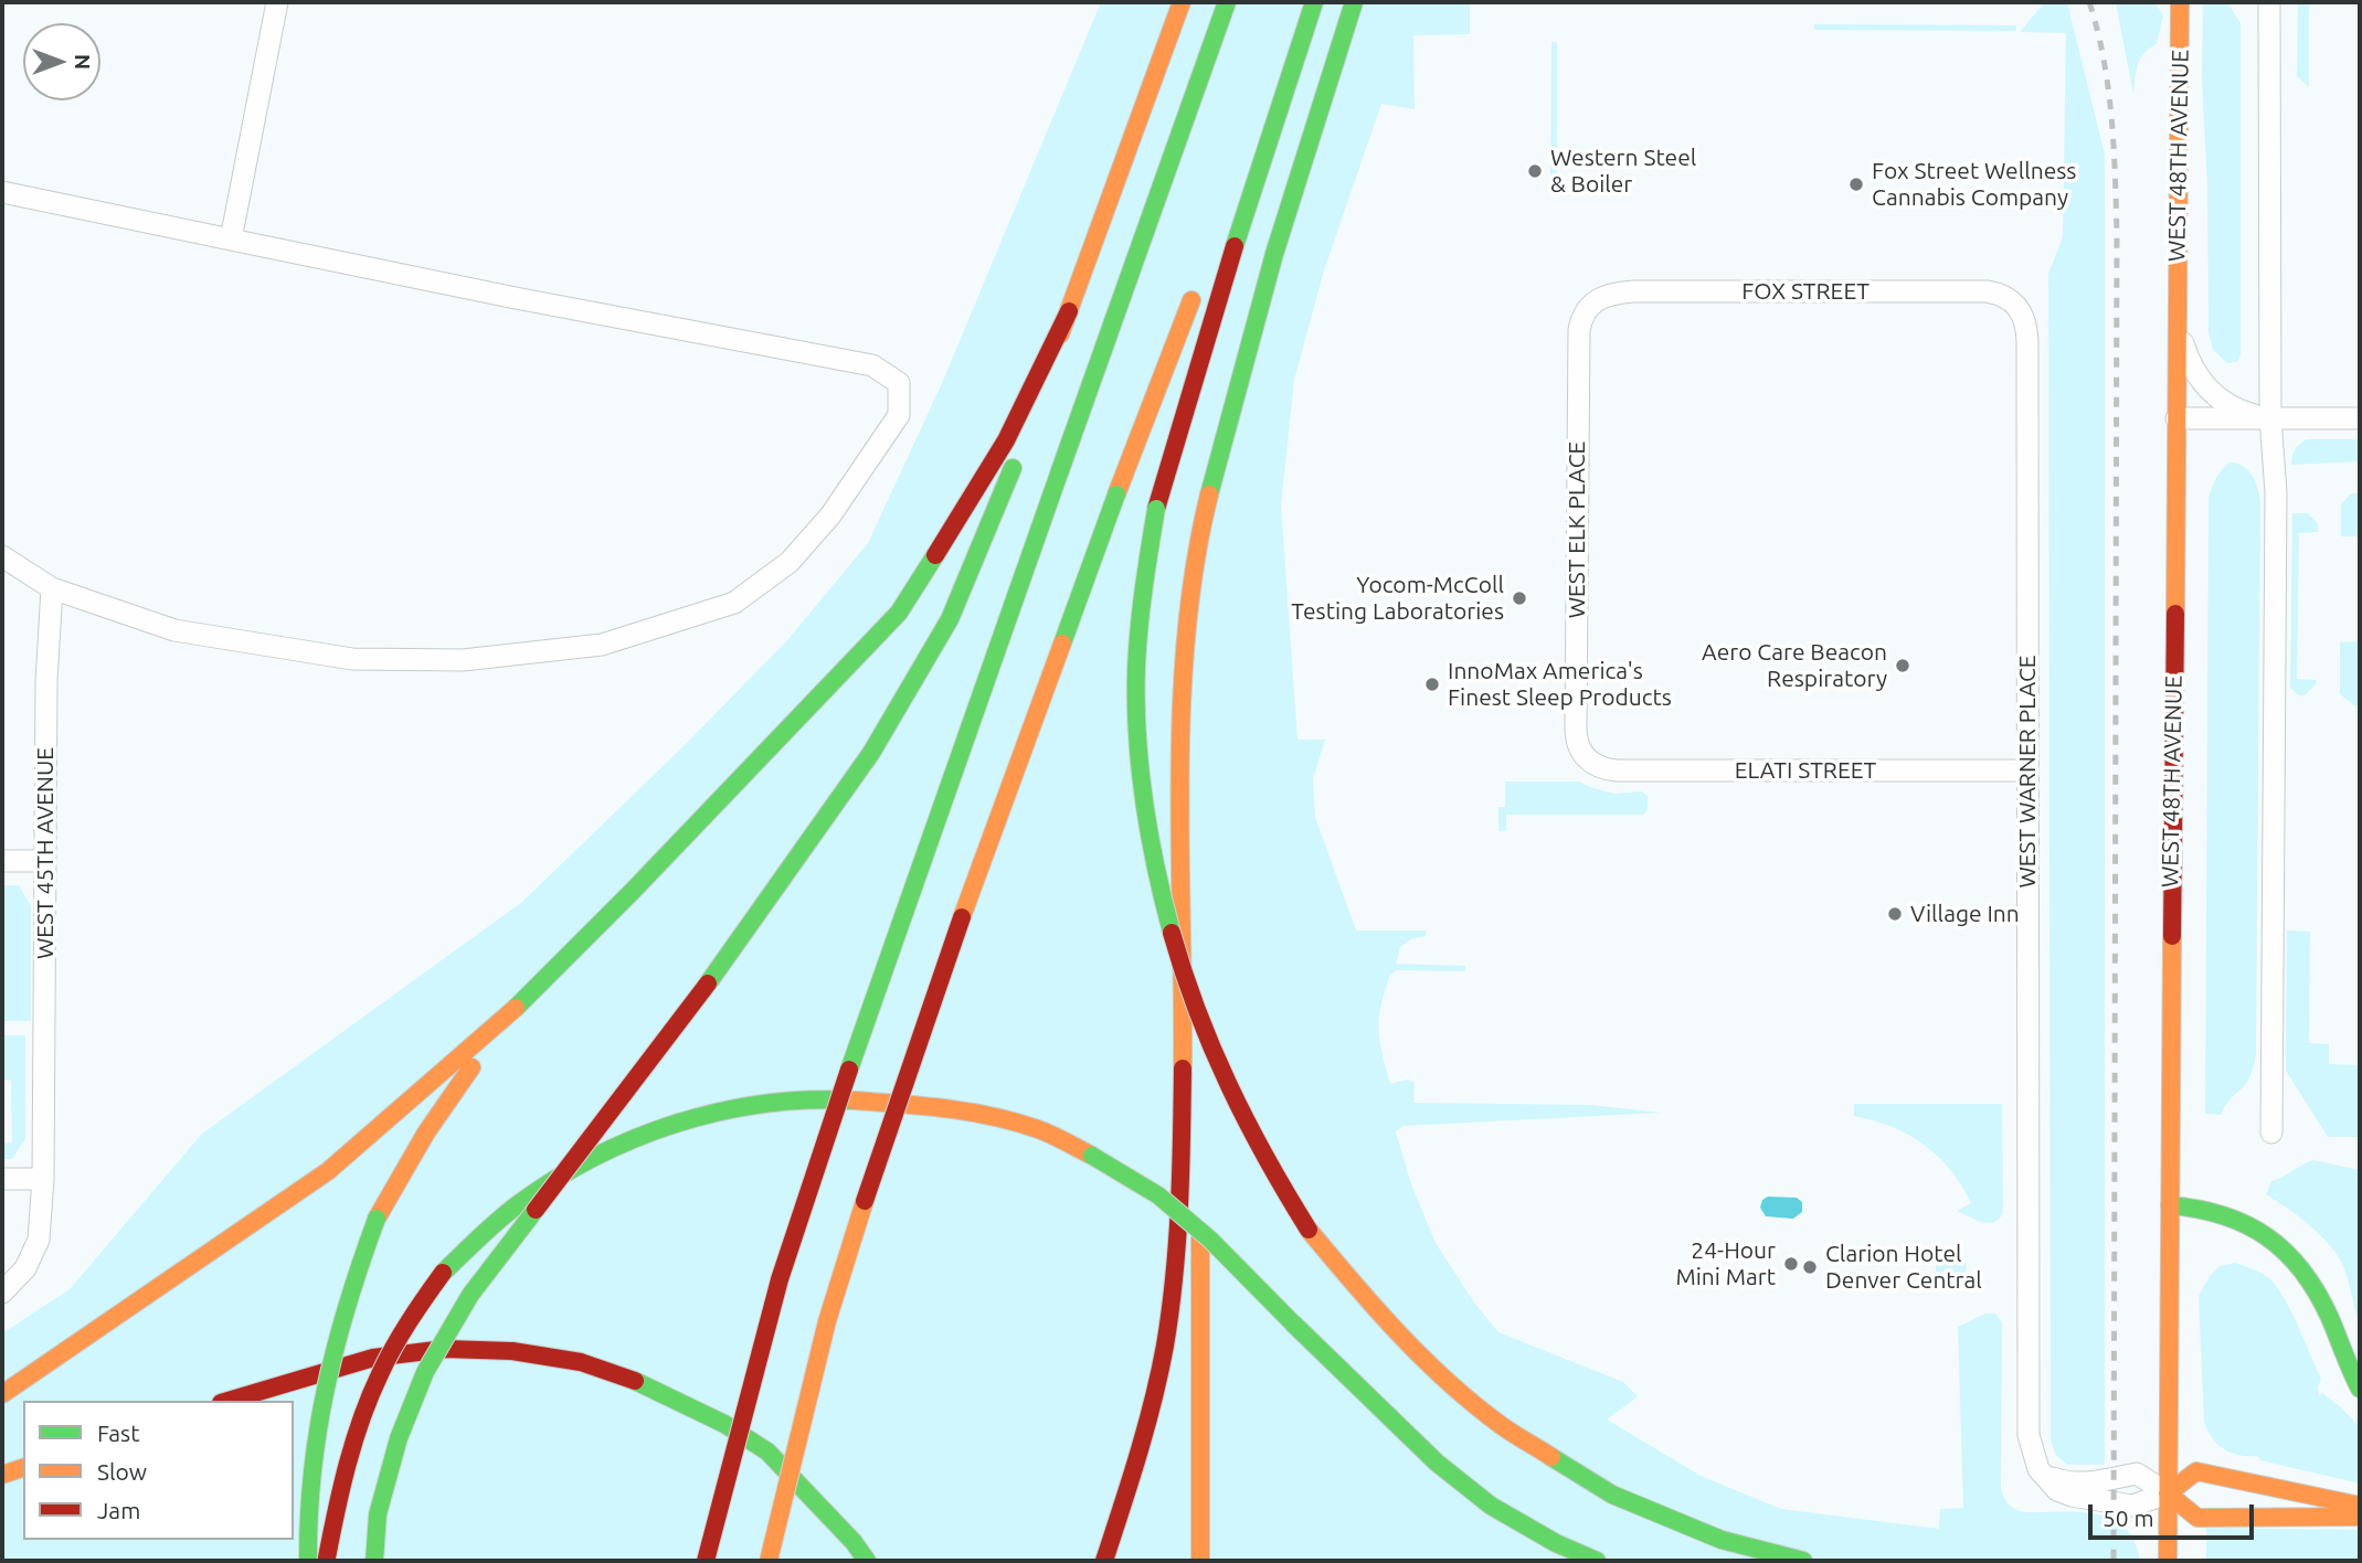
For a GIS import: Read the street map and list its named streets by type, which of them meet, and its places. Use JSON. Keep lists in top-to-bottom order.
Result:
{
  "streets": {
    "main road": ["WEST 48TH AVENUE"],
    "street": [
      "FOX STREET",
      "WEST ELK PLACE",
      "ELATI STREET",
      "WEST WARNER PLACE",
      "WEST 45TH AVENUE"
    ]
  },
  "crossings": [
    ["WEST 48TH AVENUE", "WEST WARNER PLACE"],
    ["FOX STREET", "WEST ELK PLACE"],
    ["FOX STREET", "WEST WARNER PLACE"],
    ["WEST ELK PLACE", "ELATI STREET"],
    ["ELATI STREET", "WEST WARNER PLACE"]
  ],
  "places": [
    "Western Steel & Boiler",
    "Fox Street Wellness Cannabis Company",
    "Yocom-McColl Testing Laboratories",
    "Aero Care Beacon Respiratory",
    "InnoMax America's Finest Sleep Products",
    "Village Inn",
    "24-Hour Mini Mart",
    "Clarion Hotel Denver Central"
  ],
  "legend": ["Fast", "Slow", "Jam"],
  "scale_bar": "50 m",
  "north": "right"
}
